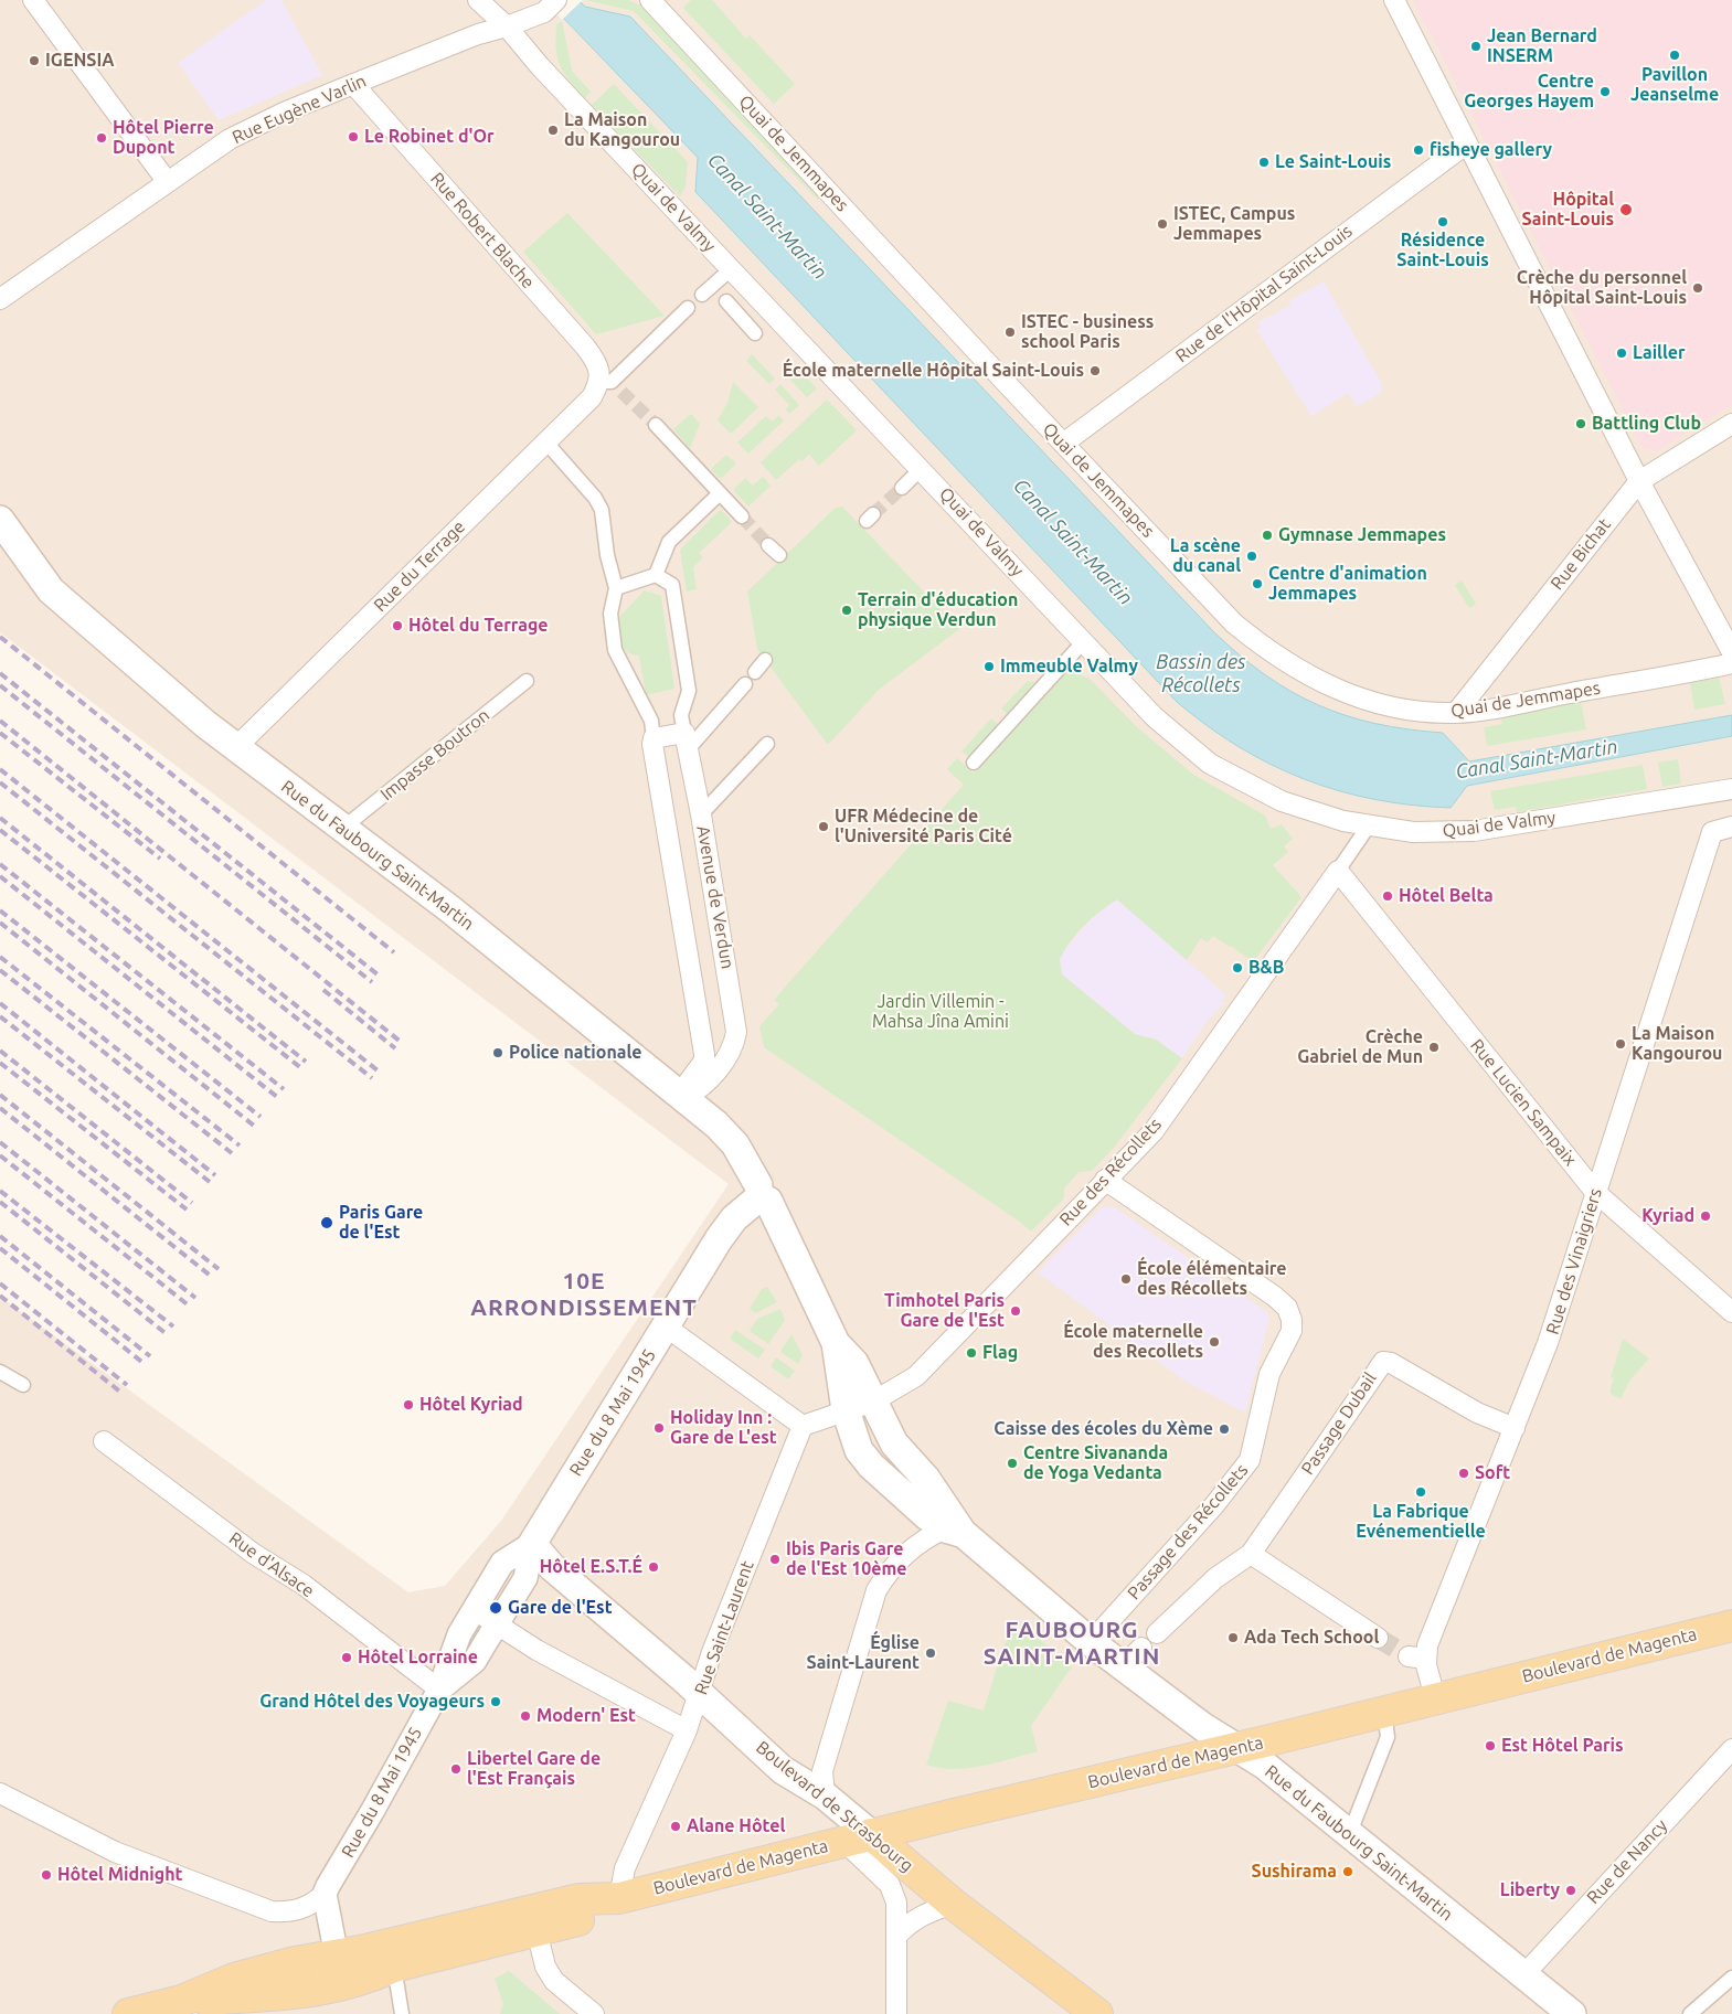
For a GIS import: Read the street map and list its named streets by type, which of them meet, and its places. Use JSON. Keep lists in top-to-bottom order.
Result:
{
  "streets": {
    "main road": [
      "Rue du Faubourg Saint-Martin",
      "Rue du 8 Mai 1945",
      "Boulevard de Magenta",
      "Boulevard de Strasbourg"
    ],
    "street": [
      "Rue Eugène Varlin",
      "Quai de Jemmapes",
      "Quai de Valmy",
      "Rue Robert Blache",
      "Rue de l'Hôpital Saint-Louis",
      "Rue Bichat",
      "Rue du Terrage",
      "Impasse Boutron",
      "Avenue de Verdun",
      "Rue Lucien Sampaix",
      "Rue des Récollets",
      "Rue des Vinaigriers",
      "Passage Dubail",
      "Passage des Récollets",
      "Rue d'Alsace",
      "Rue Saint-Laurent",
      "Rue de Nancy"
    ]
  },
  "crossings": [
    ["Rue Eugène Varlin", "Quai de Valmy"],
    ["Rue Eugène Varlin", "Rue Robert Blache"],
    ["Quai de Jemmapes", "Rue de l'Hôpital Saint-Louis"],
    ["Quai de Jemmapes", "Rue Bichat"],
    ["Quai de Valmy", "Rue des Récollets"],
    ["Rue Robert Blache", "Rue du Terrage"],
    ["Rue du Terrage", "Rue du Faubourg Saint-Martin"],
    ["Rue du Terrage", "Avenue de Verdun"],
    ["Impasse Boutron", "Rue du Faubourg Saint-Martin"],
    ["Rue du Faubourg Saint-Martin", "Avenue de Verdun"],
    ["Rue du Faubourg Saint-Martin", "Rue des Récollets"],
    ["Rue du Faubourg Saint-Martin", "Rue du 8 Mai 1945"],
    ["Rue du Faubourg Saint-Martin", "Passage des Récollets"],
    ["Rue du Faubourg Saint-Martin", "Boulevard de Magenta"],
    ["Rue du Faubourg Saint-Martin", "Rue de Nancy"],
    ["Rue Lucien Sampaix", "Rue des Récollets"],
    ["Rue Lucien Sampaix", "Rue des Vinaigriers"],
    ["Rue des Récollets", "Passage des Récollets"],
    ["Rue des Vinaigriers", "Passage Dubail"],
    ["Rue des Vinaigriers", "Boulevard de Magenta"],
    ["Rue du 8 Mai 1945", "Rue d'Alsace"],
    ["Rue du 8 Mai 1945", "Boulevard de Strasbourg"],
    ["Rue Saint-Laurent", "Boulevard de Magenta"],
    ["Rue Saint-Laurent", "Boulevard de Strasbourg"],
    ["Boulevard de Magenta", "Boulevard de Strasbourg"]
  ],
  "districts": ["10E ARRONDISSEMENT", "FAUBOURG SAINT-MARTIN"],
  "water": ["Canal Saint-Martin", "Bassin des Récollets"],
  "parks": ["Jardin Villemin - Mahsa Jîna Amini"],
  "places": [
    "Jean Bernard INSERM",
    "Pavillon Jeanselme",
    "IGENSIA",
    "Centre Georges Hayem",
    "La Maison du Kangourou",
    "Le Robinet d'Or",
    "Hôtel Pierre Dupont",
    "fisheye gallery",
    "Le Saint-Louis",
    "Hôpital Saint-Louis",
    "Résidence Saint-Louis",
    "ISTEC, Campus Jemmapes",
    "Crèche du personnel Hôpital Saint-Louis",
    "ISTEC - business school Paris",
    "Lailler",
    "École maternelle Hôpital Saint-Louis",
    "Battling Club",
    "Gymnase Jemmapes",
    "La scène du canal",
    "Centre d'animation Jemmapes",
    "Terrain d'éducation physique Verdun",
    "Hôtel du Terrage",
    "Immeuble Valmy",
    "UFR Médecine de l'Université Paris Cité",
    "Hôtel Belta",
    "B&B",
    "La Maison Kangourou",
    "Crèche Gabriel de Mun",
    "Police nationale",
    "Kyriad",
    "Paris Gare de l'Est",
    "École élémentaire des Récollets",
    "Timhotel Paris Gare de l'Est",
    "École maternelle des Recollets",
    "Flag",
    "Hôtel Kyriad",
    "Holiday Inn : Gare de L'est",
    "Caisse des écoles du Xème",
    "Centre Sivananda de Yoga Vedanta",
    "Soft",
    "La Fabrique Evénementielle",
    "Ibis Paris Gare de l'Est 10ème",
    "Hôtel E.S.T.É",
    "Gare de l'Est",
    "Ada Tech School",
    "Église Saint-Laurent",
    "Hôtel Lorraine",
    "Grand Hôtel des Voyageurs",
    "Modern' Est",
    "Est Hôtel Paris",
    "Libertel Gare de l'Est Français",
    "Alane Hôtel",
    "Sushirama",
    "Hôtel Midnight",
    "Liberty"
  ]
}
